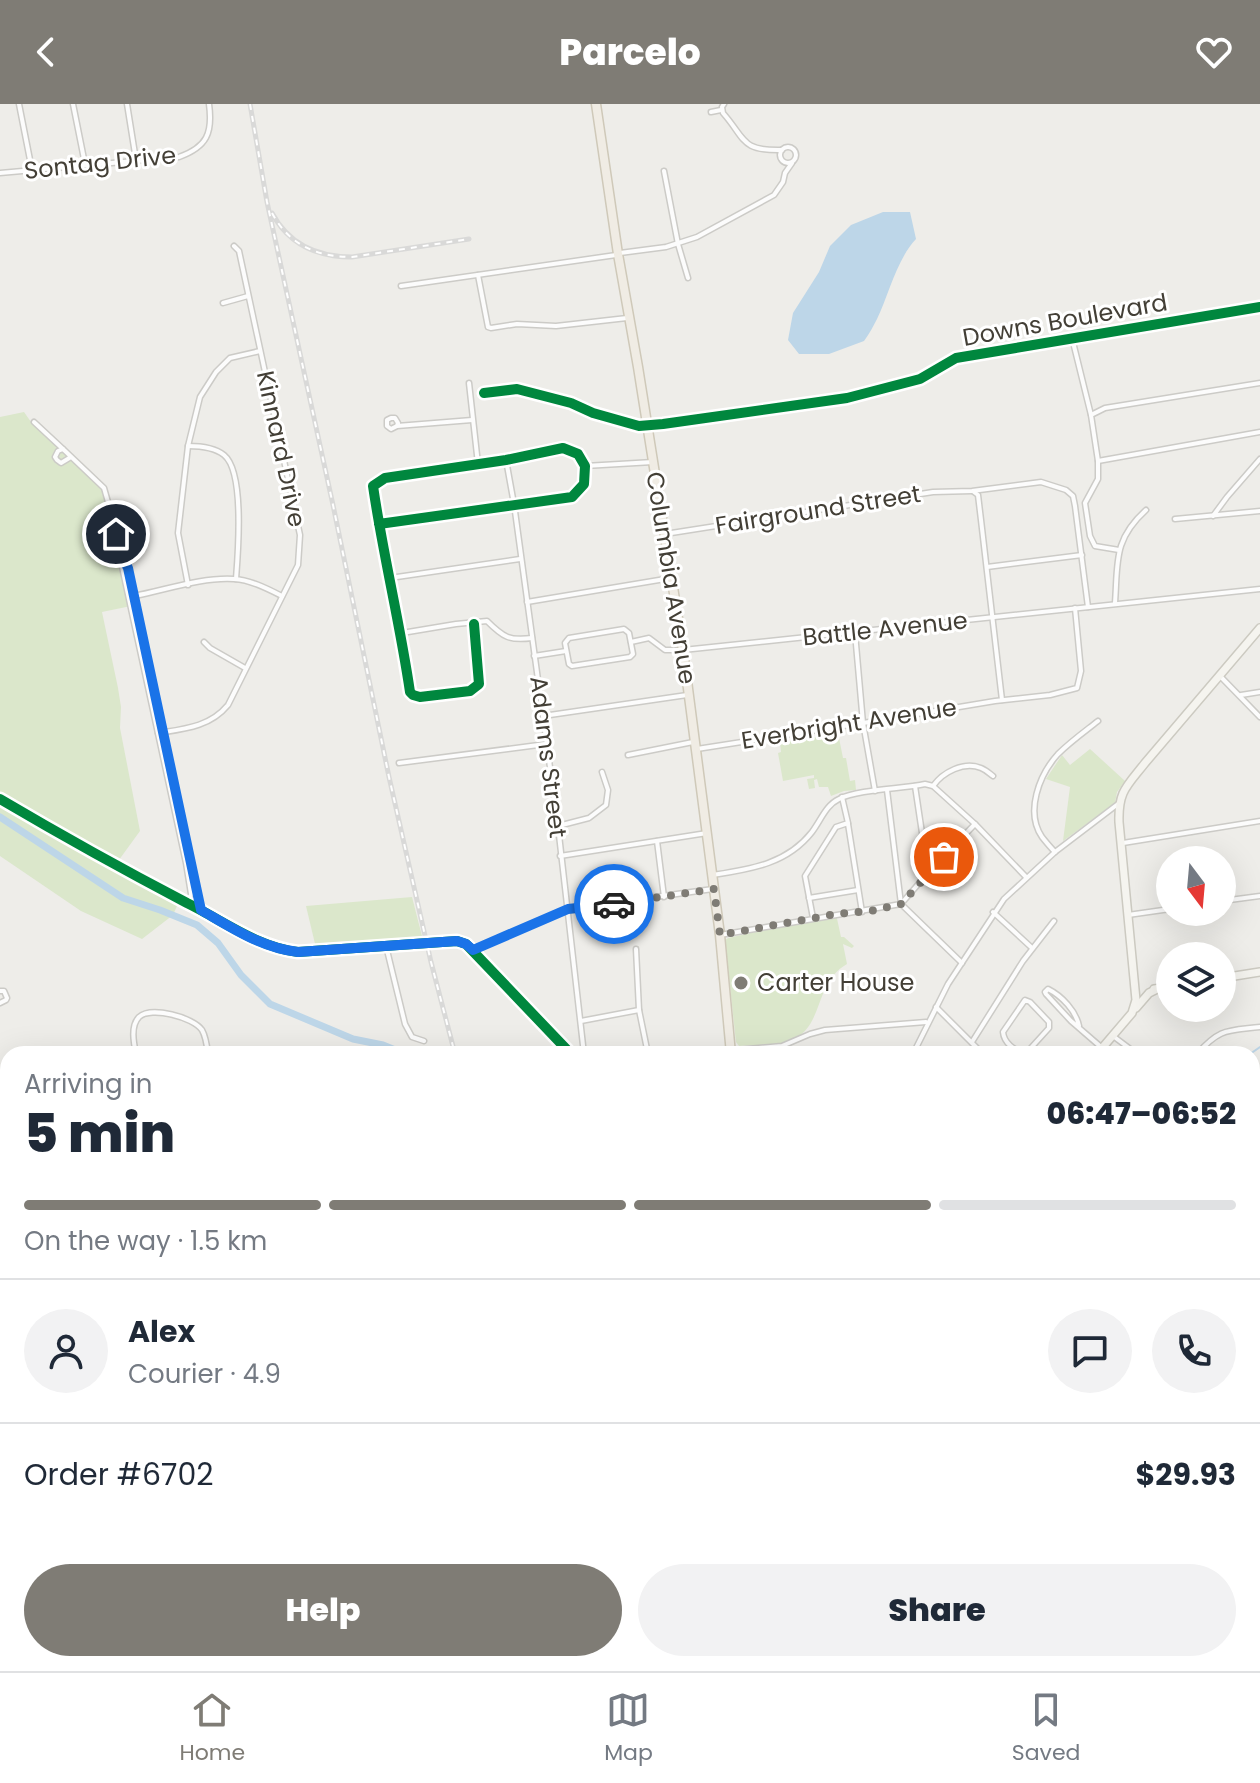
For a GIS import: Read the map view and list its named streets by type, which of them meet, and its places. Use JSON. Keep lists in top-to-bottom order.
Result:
{
  "streets": {
    "main road": ["Columbia Avenue"],
    "street": [
      "Sontag Drive",
      "Downs Boulevard",
      "Kinnard Drive",
      "Fairground Street",
      "Battle Avenue",
      "Everbright Avenue",
      "Adams Street"
    ]
  },
  "crossings": [
    ["Downs Boulevard", "Columbia Avenue"],
    ["Fairground Street", "Columbia Avenue"],
    ["Columbia Avenue", "Battle Avenue"],
    ["Columbia Avenue", "Everbright Avenue"],
    ["Battle Avenue", "Everbright Avenue"]
  ],
  "places": ["Carter House"],
  "north": "bottom",
  "page": {
    "header": "Parcelo",
    "heading": ["5 min", "Arriving in", "06:47–06:52"],
    "panel": [
      "Alex",
      "Courier · 4.9",
      "Order #6702",
      "$29.93"
    ],
    "bar": "On the way · 1.5 km",
    "buttons": ["Help", "Share"],
    "tabs": ["Home", "Map", "Saved"]
  }
}
